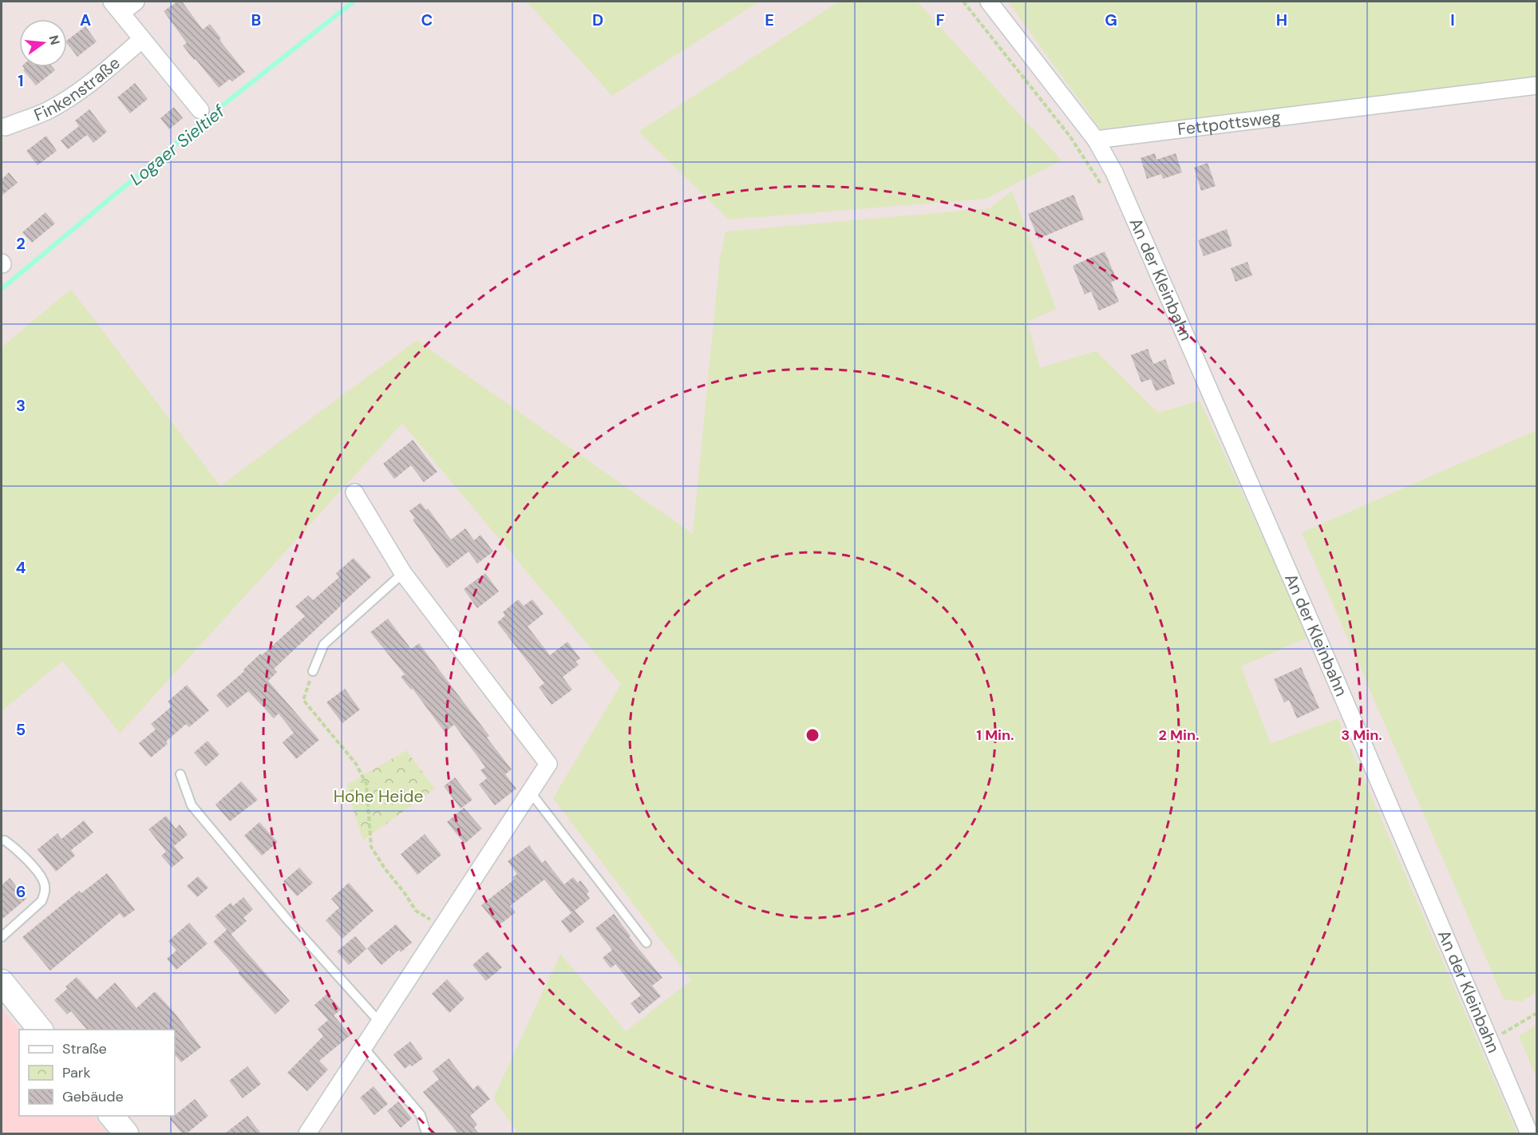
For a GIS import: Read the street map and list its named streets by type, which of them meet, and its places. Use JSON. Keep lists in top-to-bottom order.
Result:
{
  "streets": {
    "street": ["Finkenstraße", "Fettpottsweg", "An der Kleinbahn"]
  },
  "crossings": [
    ["Fettpottsweg", "An der Kleinbahn"]
  ],
  "water": ["Logaer Sieltief"],
  "parks": ["Hohe Heide"],
  "legend": ["Straße", "Park", "Gebäude"],
  "north": "right",
  "grid": {
    "columns": [
      "A",
      "B",
      "C",
      "D",
      "E",
      "F",
      "G",
      "H",
      "I"
    ],
    "rows": [
      "1",
      "2",
      "3",
      "4",
      "5",
      "6"
    ]
  },
  "rings": ["1 Min.", "2 Min.", "3 Min."]
}
